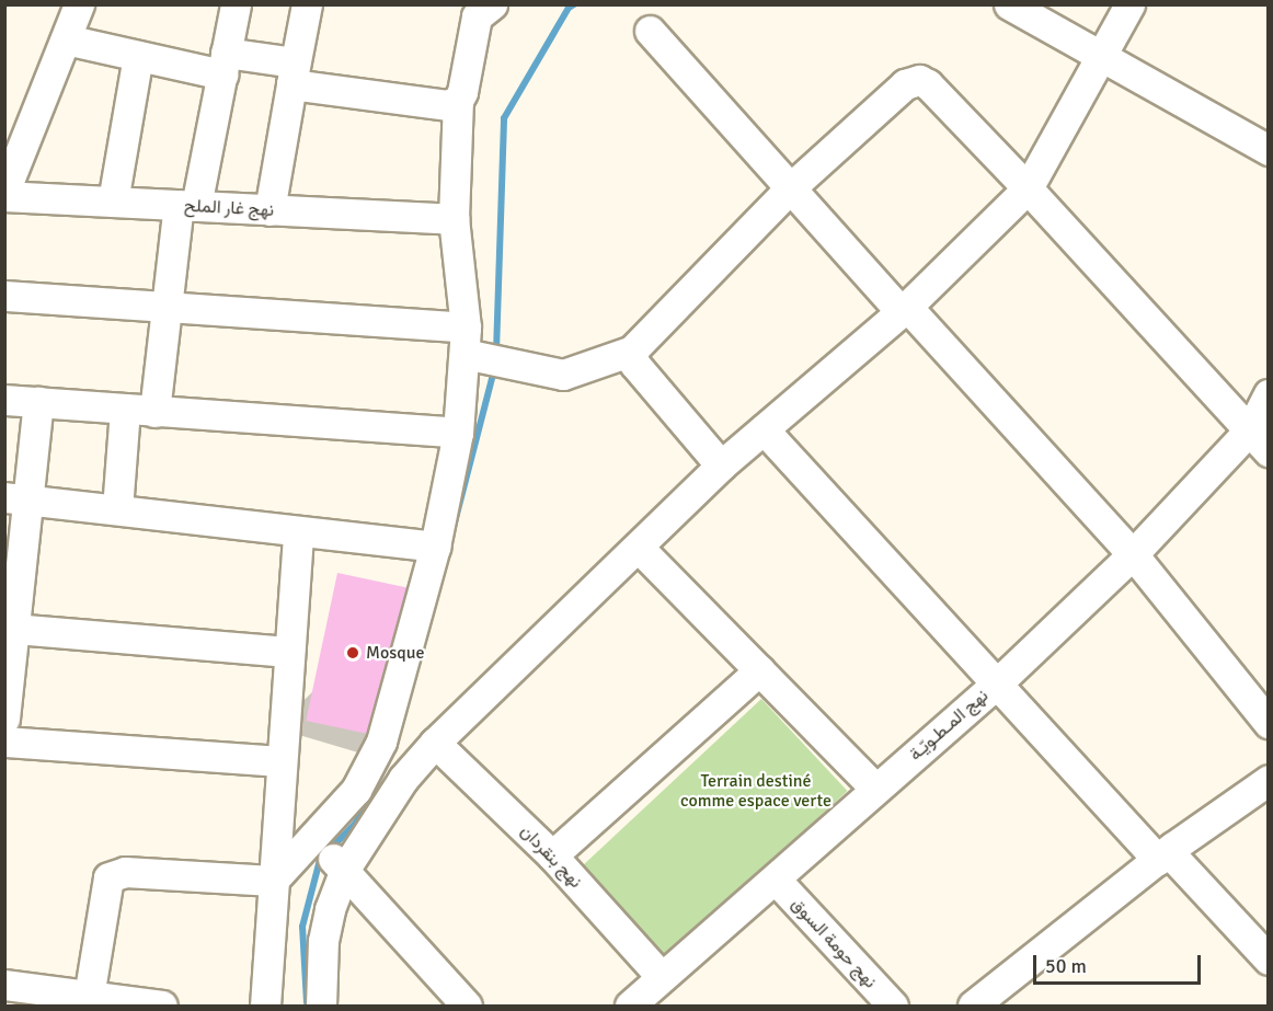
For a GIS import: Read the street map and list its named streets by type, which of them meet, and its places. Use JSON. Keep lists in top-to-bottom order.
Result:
{
  "streets": {
    "street": [
      "نهج غار الملح",
      "نهج المـطـويّـة",
      "نهج بنقردان",
      "نهج حومة السوق"
    ]
  },
  "crossings": [
    ["نهج المـطـويّـة", "نهج بنقردان"],
    ["نهج المـطـويّـة", "نهج حومة السوق"]
  ],
  "parks": ["Terrain destiné comme espace verte"],
  "places": ["Mosque"],
  "scale_bar": "50 m"
}
